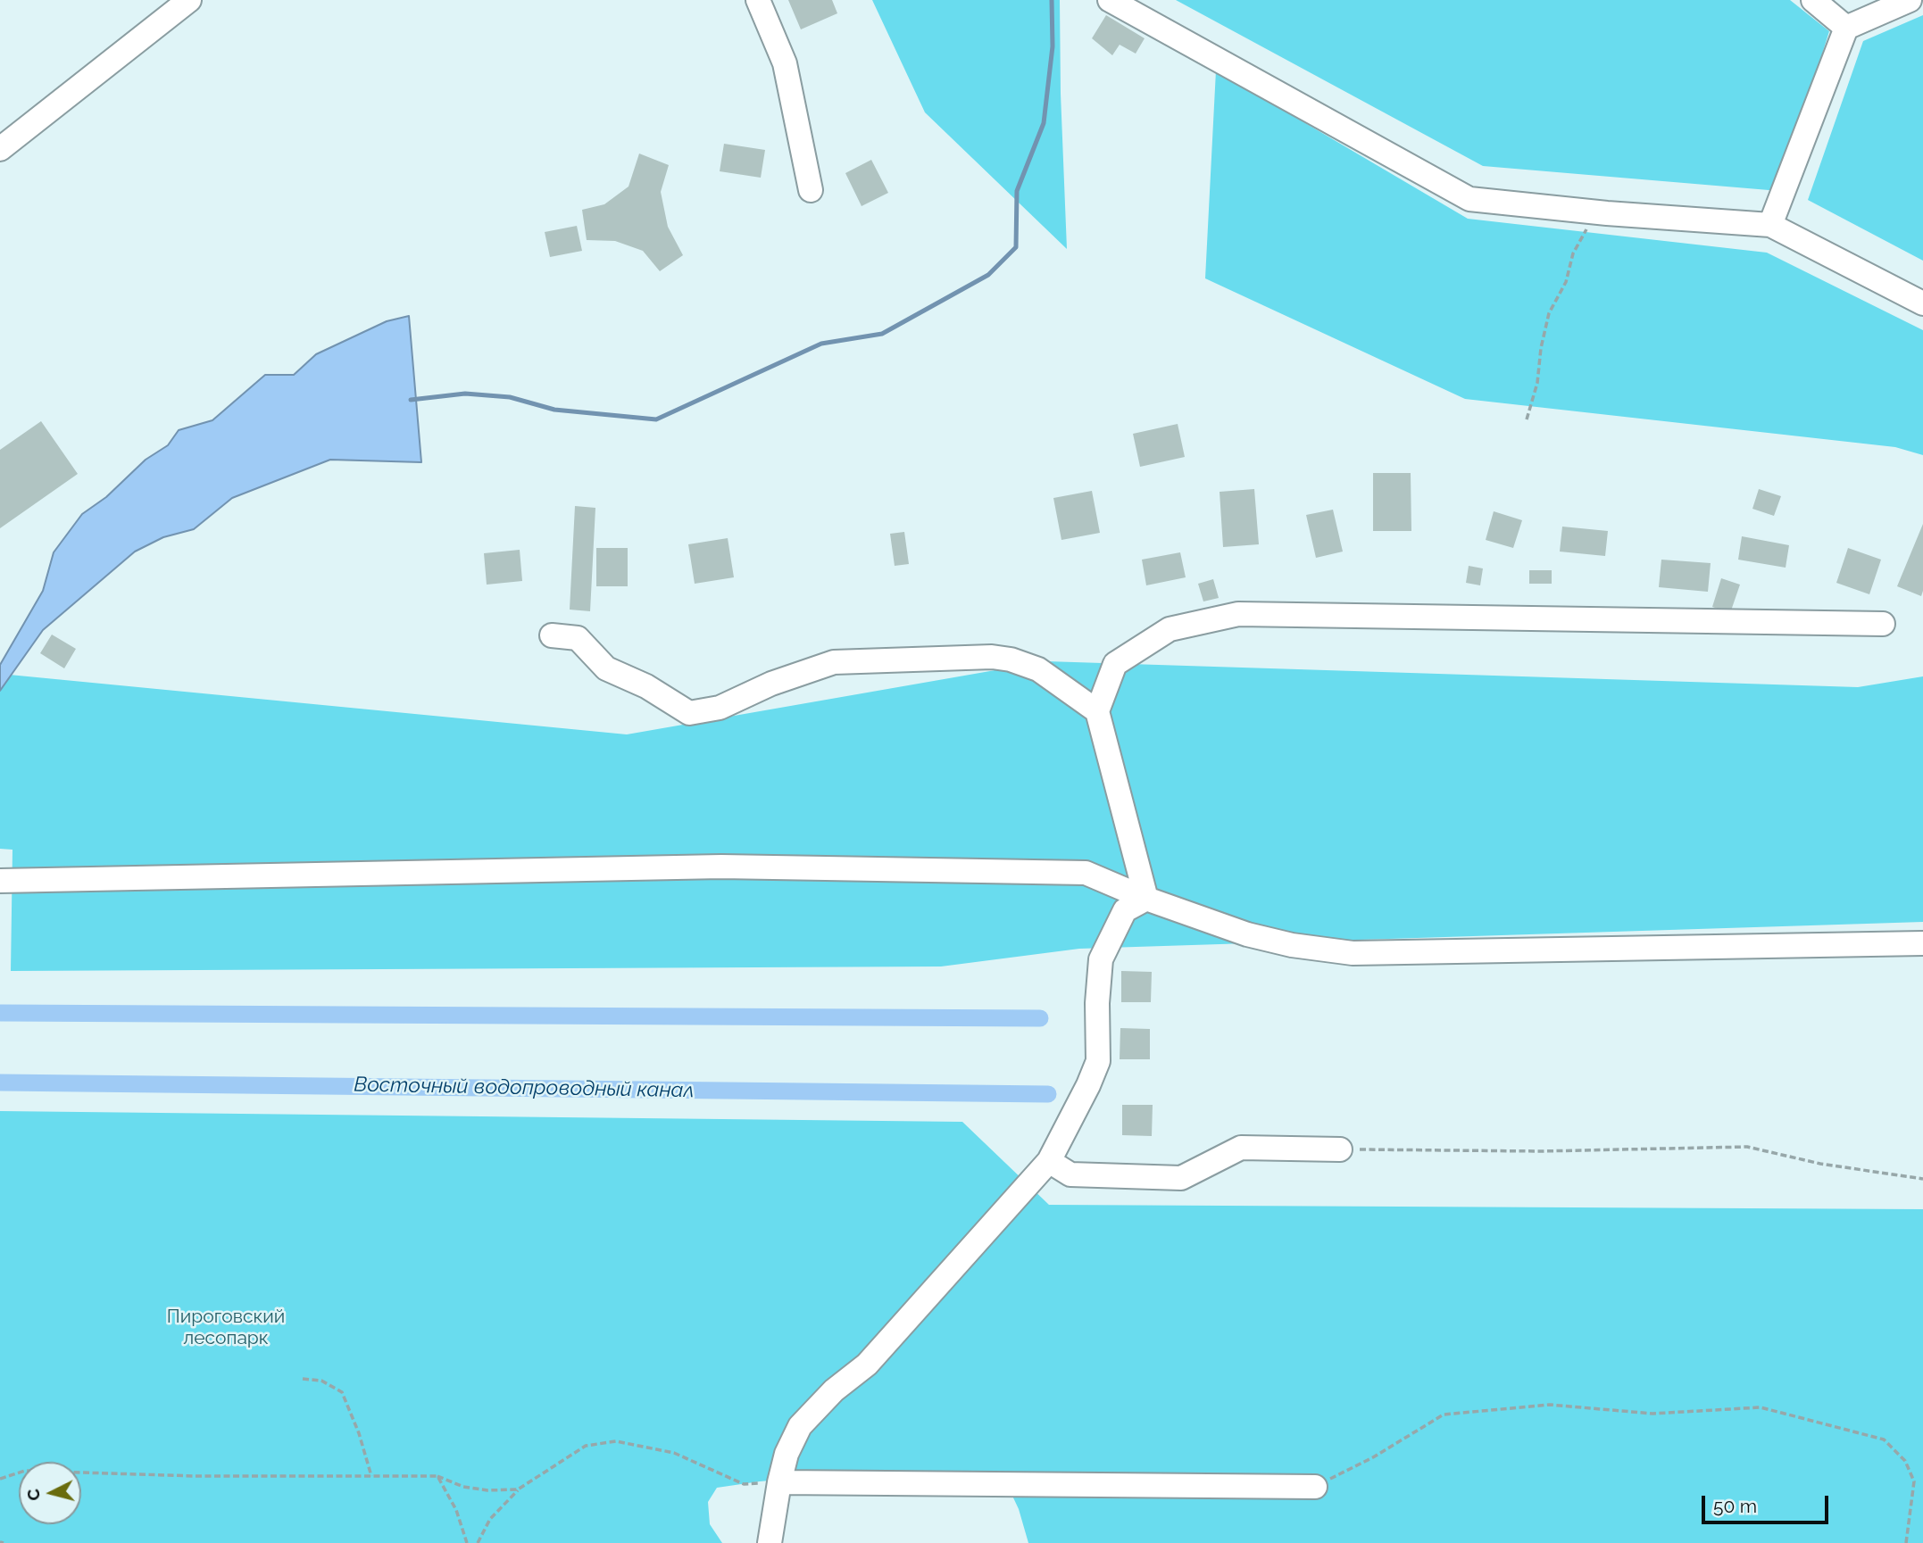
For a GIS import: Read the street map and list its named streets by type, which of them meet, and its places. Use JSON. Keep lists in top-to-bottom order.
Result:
{
  "water": ["Восточный водопроводный канал"],
  "parks": ["Пироговский лесопарк"],
  "scale_bar": "50 m",
  "north": "left"
}
